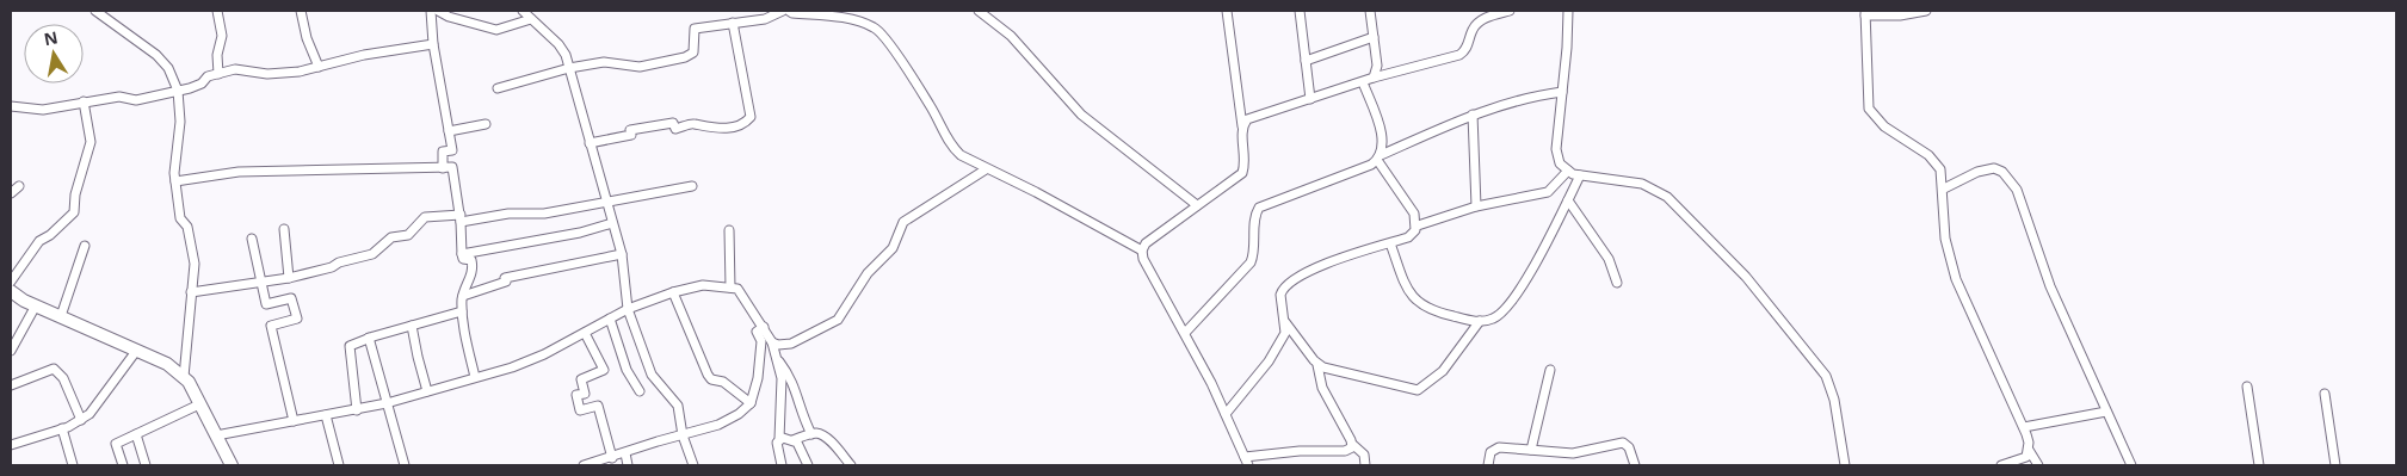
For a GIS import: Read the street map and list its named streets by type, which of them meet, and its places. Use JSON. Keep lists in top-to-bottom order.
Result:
{
  "north": "top"
}
